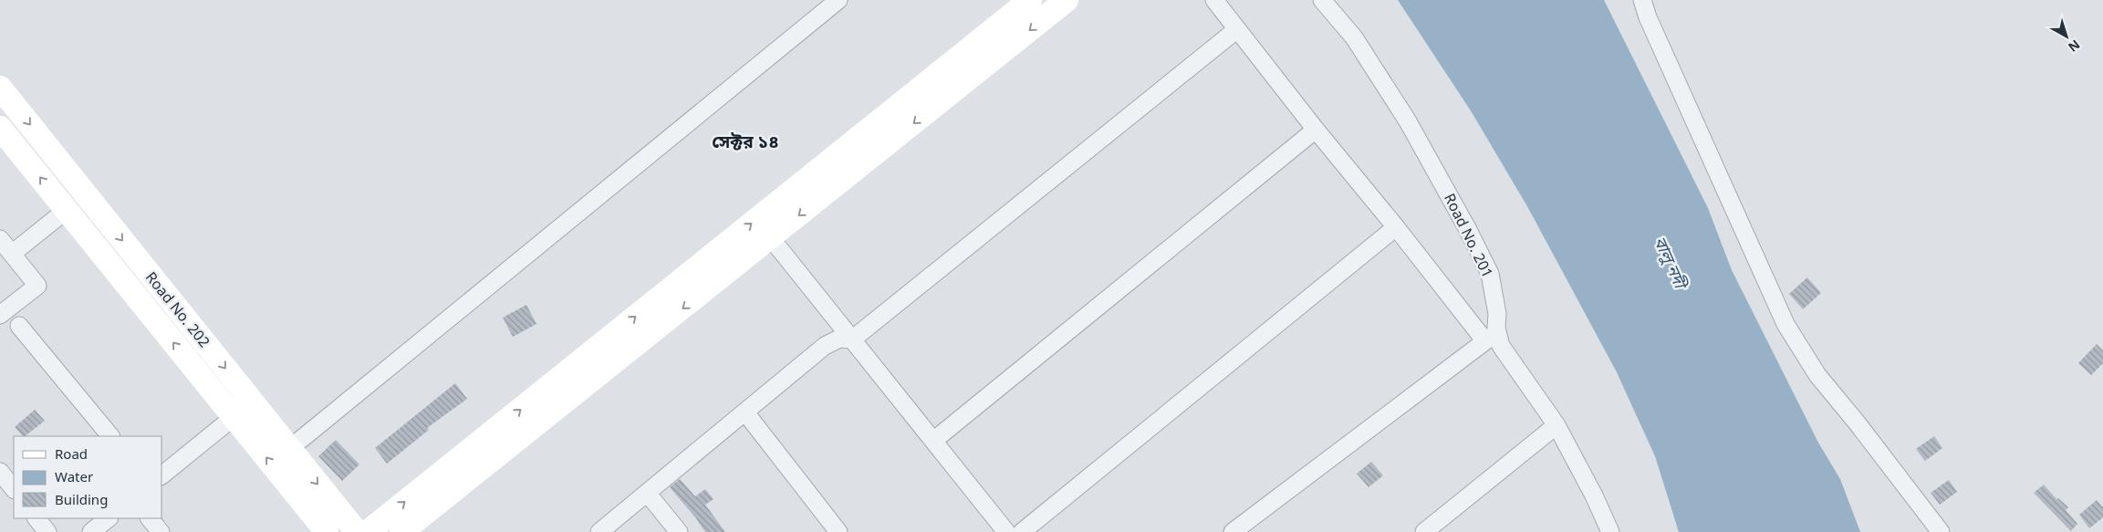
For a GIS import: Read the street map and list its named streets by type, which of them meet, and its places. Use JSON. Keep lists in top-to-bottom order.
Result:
{
  "streets": {
    "street": ["Road No. 201", "Road No. 202"]
  },
  "districts": ["সেক্টর ১৪"],
  "water": ["বালু নদী"],
  "legend": ["Road", "Water", "Building"],
  "north": "bottom right"
}
